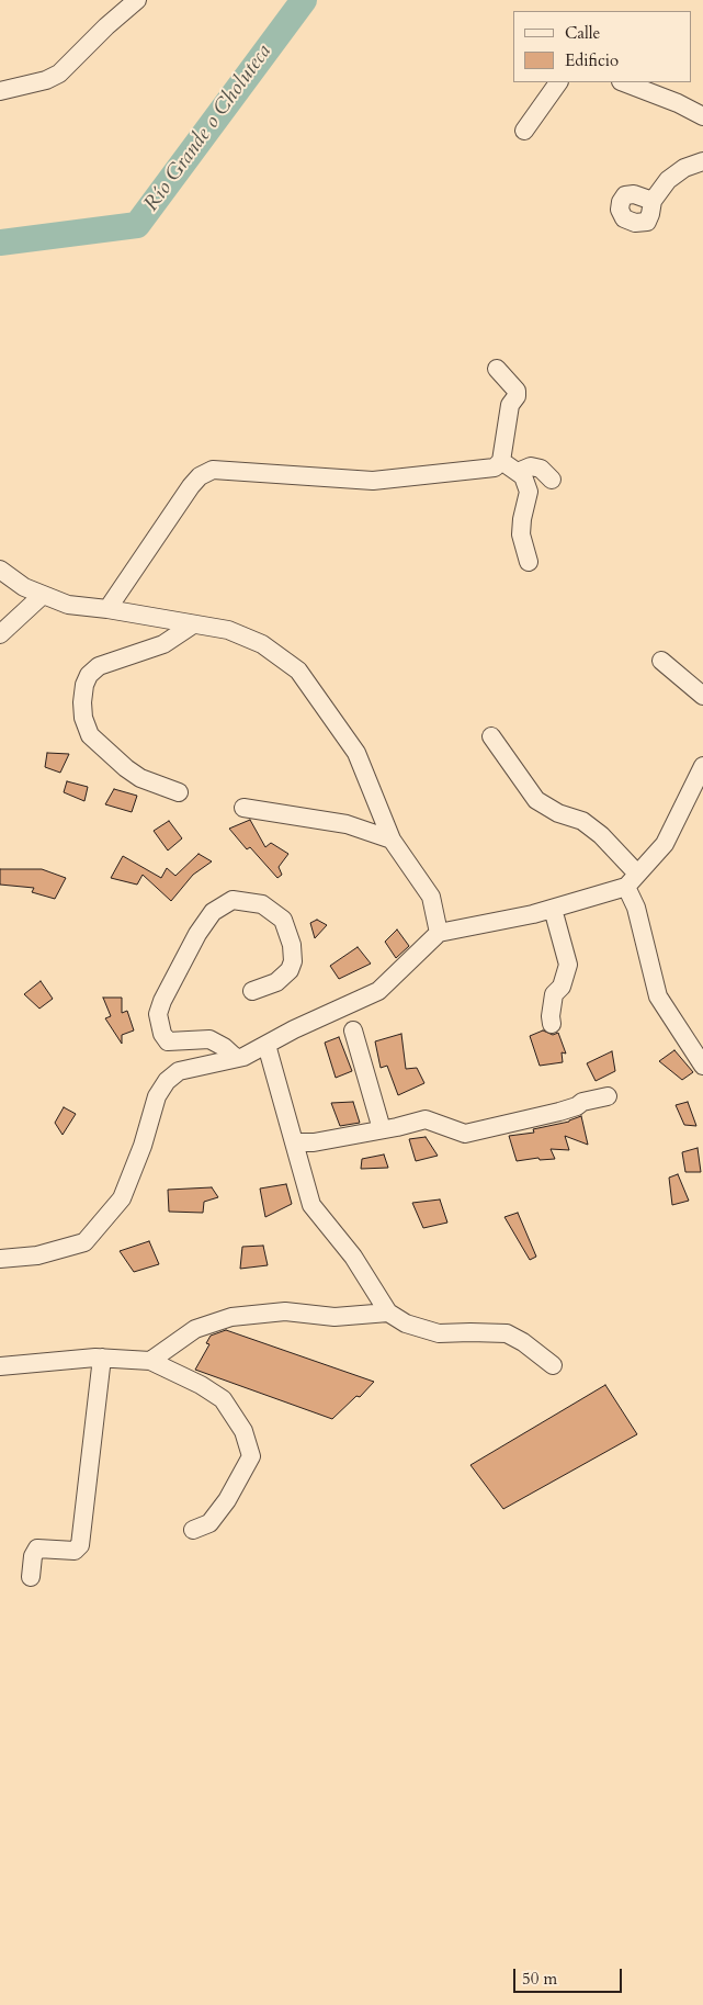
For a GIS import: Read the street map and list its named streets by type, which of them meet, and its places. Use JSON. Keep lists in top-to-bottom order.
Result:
{
  "water": ["Río Grande o Choluteca"],
  "legend": ["Calle", "Edificio"],
  "scale_bar": "50 m"
}
